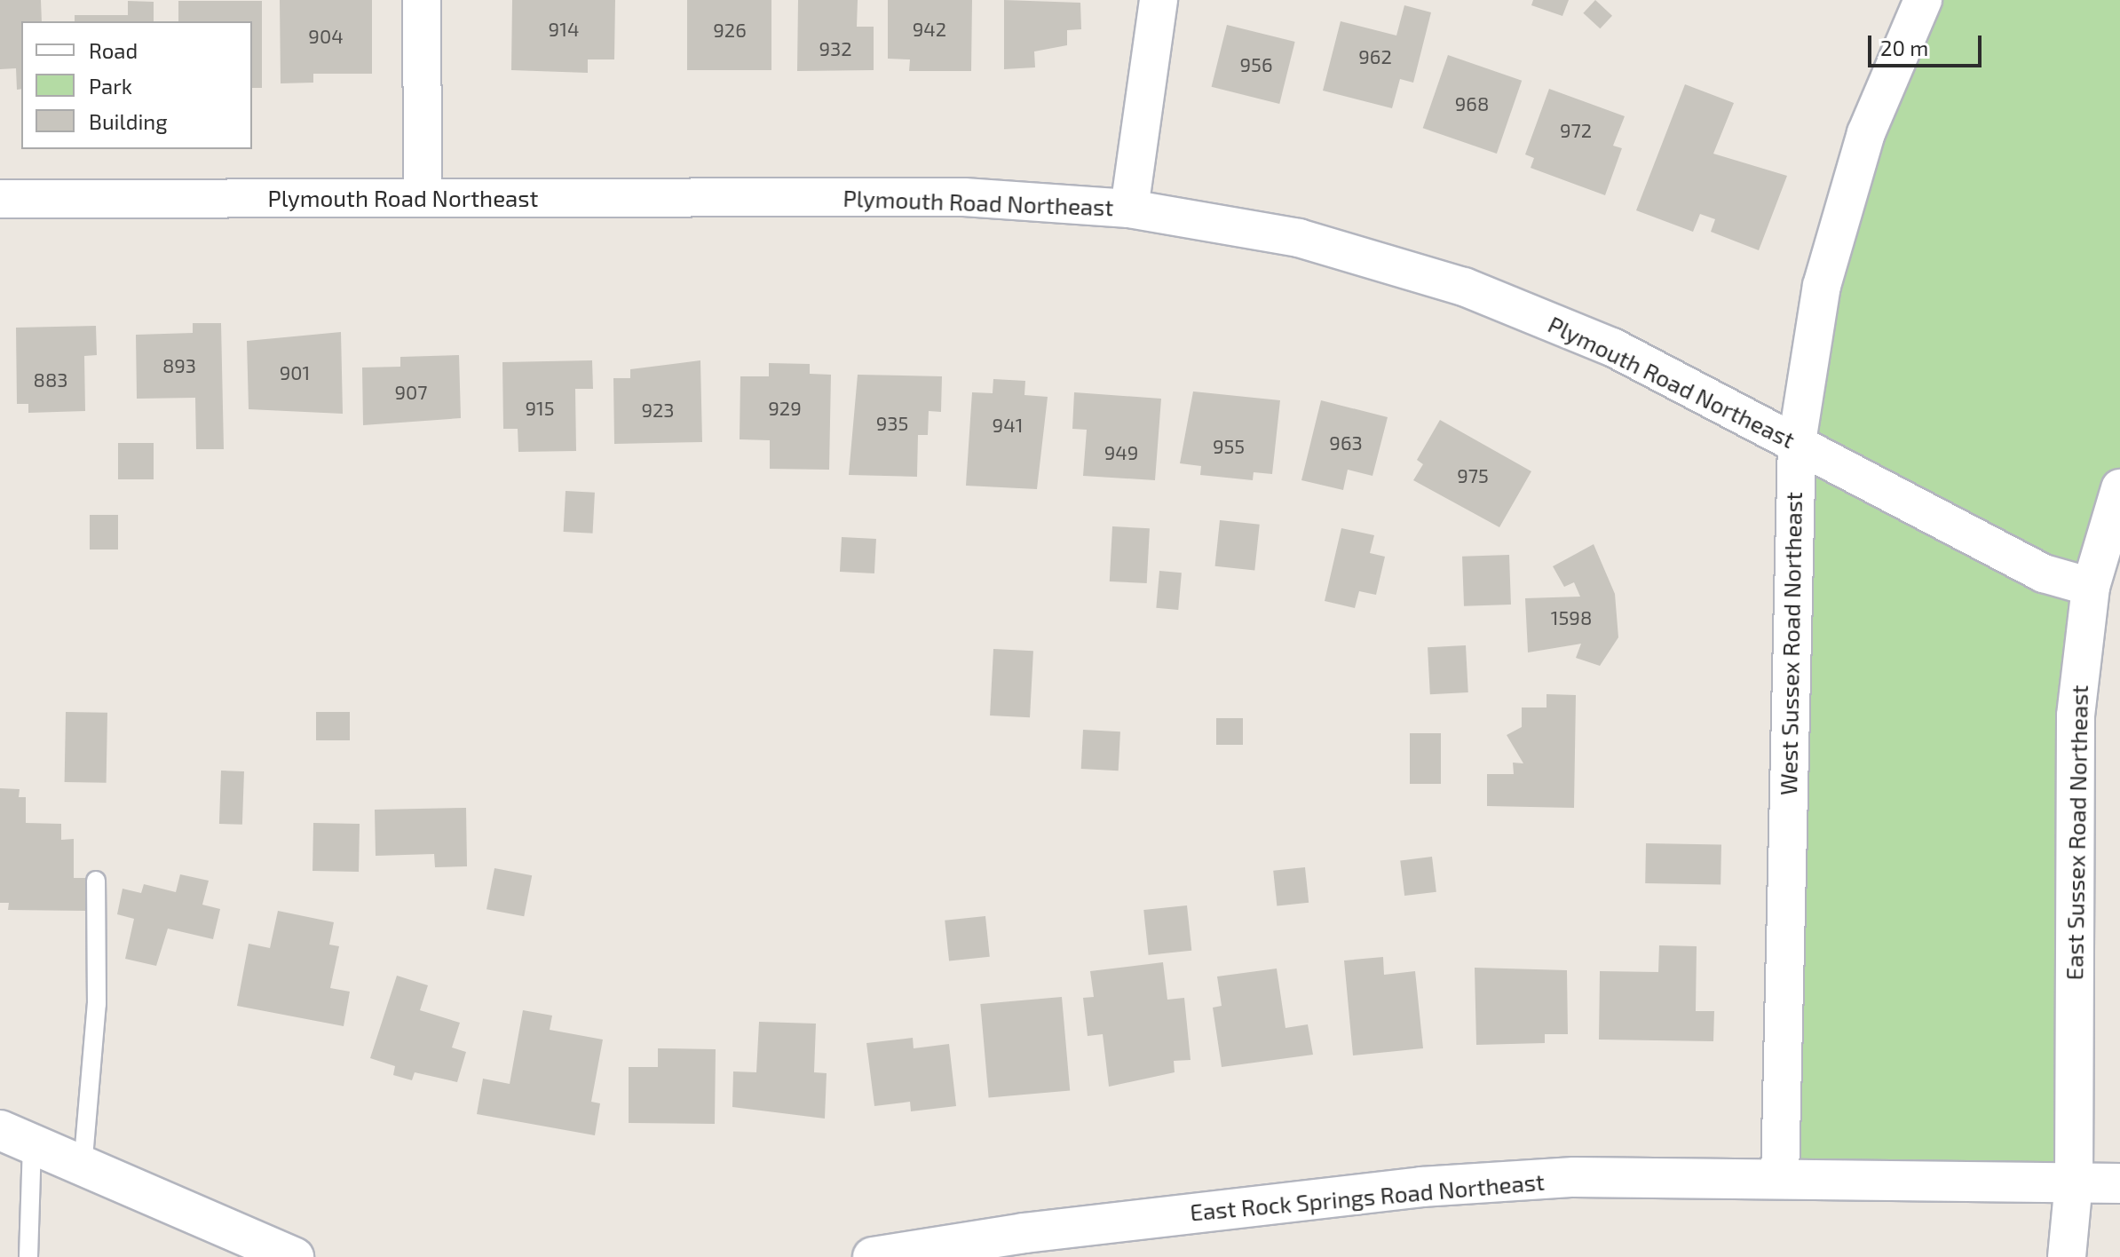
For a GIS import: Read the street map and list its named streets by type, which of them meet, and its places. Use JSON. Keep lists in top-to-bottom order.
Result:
{
  "streets": {
    "street": [
      "Plymouth Road Northeast",
      "West Sussex Road Northeast",
      "East Sussex Road Northeast",
      "East Rock Springs Road Northeast"
    ]
  },
  "crossings": [
    ["Plymouth Road Northeast", "West Sussex Road Northeast"],
    ["Plymouth Road Northeast", "East Sussex Road Northeast"],
    ["West Sussex Road Northeast", "East Rock Springs Road Northeast"],
    ["East Sussex Road Northeast", "East Rock Springs Road Northeast"]
  ],
  "house_numbers": [
    "914",
    "942",
    "926",
    "904",
    "932",
    "962",
    "956",
    "968",
    "972",
    "893",
    "901",
    "883",
    "907",
    "915",
    "929",
    "923",
    "935",
    "941",
    "963",
    "955",
    "949",
    "975",
    "1598"
  ],
  "legend": ["Road", "Park", "Building"],
  "scale_bar": "20 m"
}
